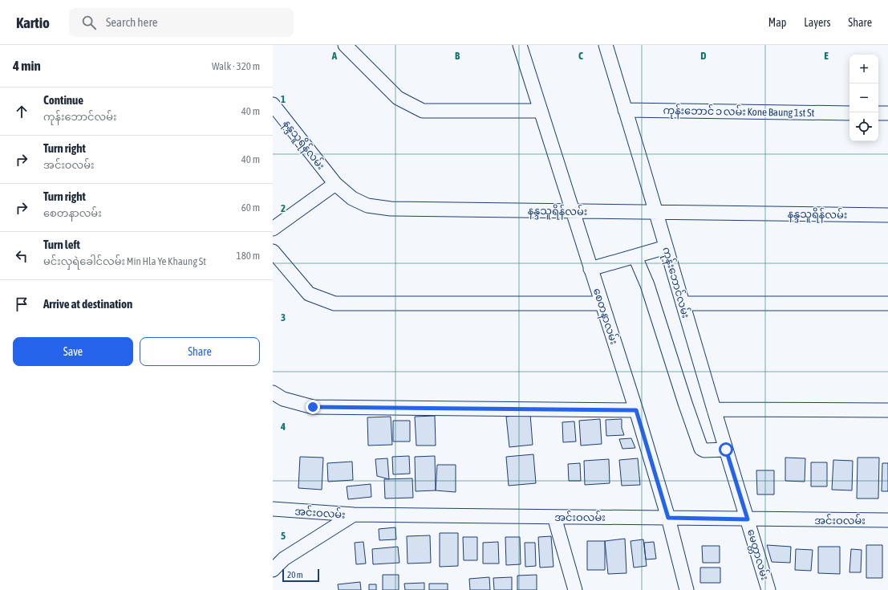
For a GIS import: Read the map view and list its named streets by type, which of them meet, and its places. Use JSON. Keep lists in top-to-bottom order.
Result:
{
  "streets": {
    "street": [
      "ကုန်းဘောင် ၁ လမ်း Kone Baung 1st St",
      "နန္ဒသူရိန်လမ်း",
      "ကုန်းဘောင်လမ်း",
      "စေတနာလမ်း",
      "အင်းဝလမ်း",
      "မေတ္တာလမ်း"
    ]
  },
  "crossings": [
    ["ကုန်းဘောင် ၁ လမ်း Kone Baung 1st St", "ကုန်းဘောင်လမ်း"],
    ["နန္ဒသူရိန်လမ်း", "ကုန်းဘောင်လမ်း"],
    ["နန္ဒသူရိန်လမ်း", "စေတနာလမ်း"],
    ["ကုန်းဘောင်လမ်း", "အင်းဝလမ်း"],
    ["ကုန်းဘောင်လမ်း", "မေတ္တာလမ်း"],
    ["စေတနာလမ်း", "အင်းဝလမ်း"],
    ["အင်းဝလမ်း", "မေတ္တာလမ်း"]
  ],
  "scale_bar": "20 m",
  "page": {
    "header": "Kartio",
    "search": "Search here",
    "nav": ["Map", "Layers", "Share"],
    "heading": ["4 min", "Walk · 320 m"],
    "map_buttons": ["+", "−"],
    "list": [
      ["Continue", "ကုန်းဘောင်လမ်း", "40 m"],
      ["Turn right", "အင်းဝလမ်း", "40 m"],
      ["Turn right", "စေတနာလမ်း", "60 m"],
      ["Turn left", "မင်းလှရဲခေါင်လမ်း Min Hla Ye Khaung St", "180 m"],
      "Arrive at destination"
    ],
    "buttons": ["Save", "Share"],
    "scale": "20 m"
  },
  "grid": {
    "columns": [
      "A",
      "B",
      "C",
      "D",
      "E"
    ],
    "rows": [
      "1",
      "2",
      "3",
      "4",
      "5"
    ]
  }
}
